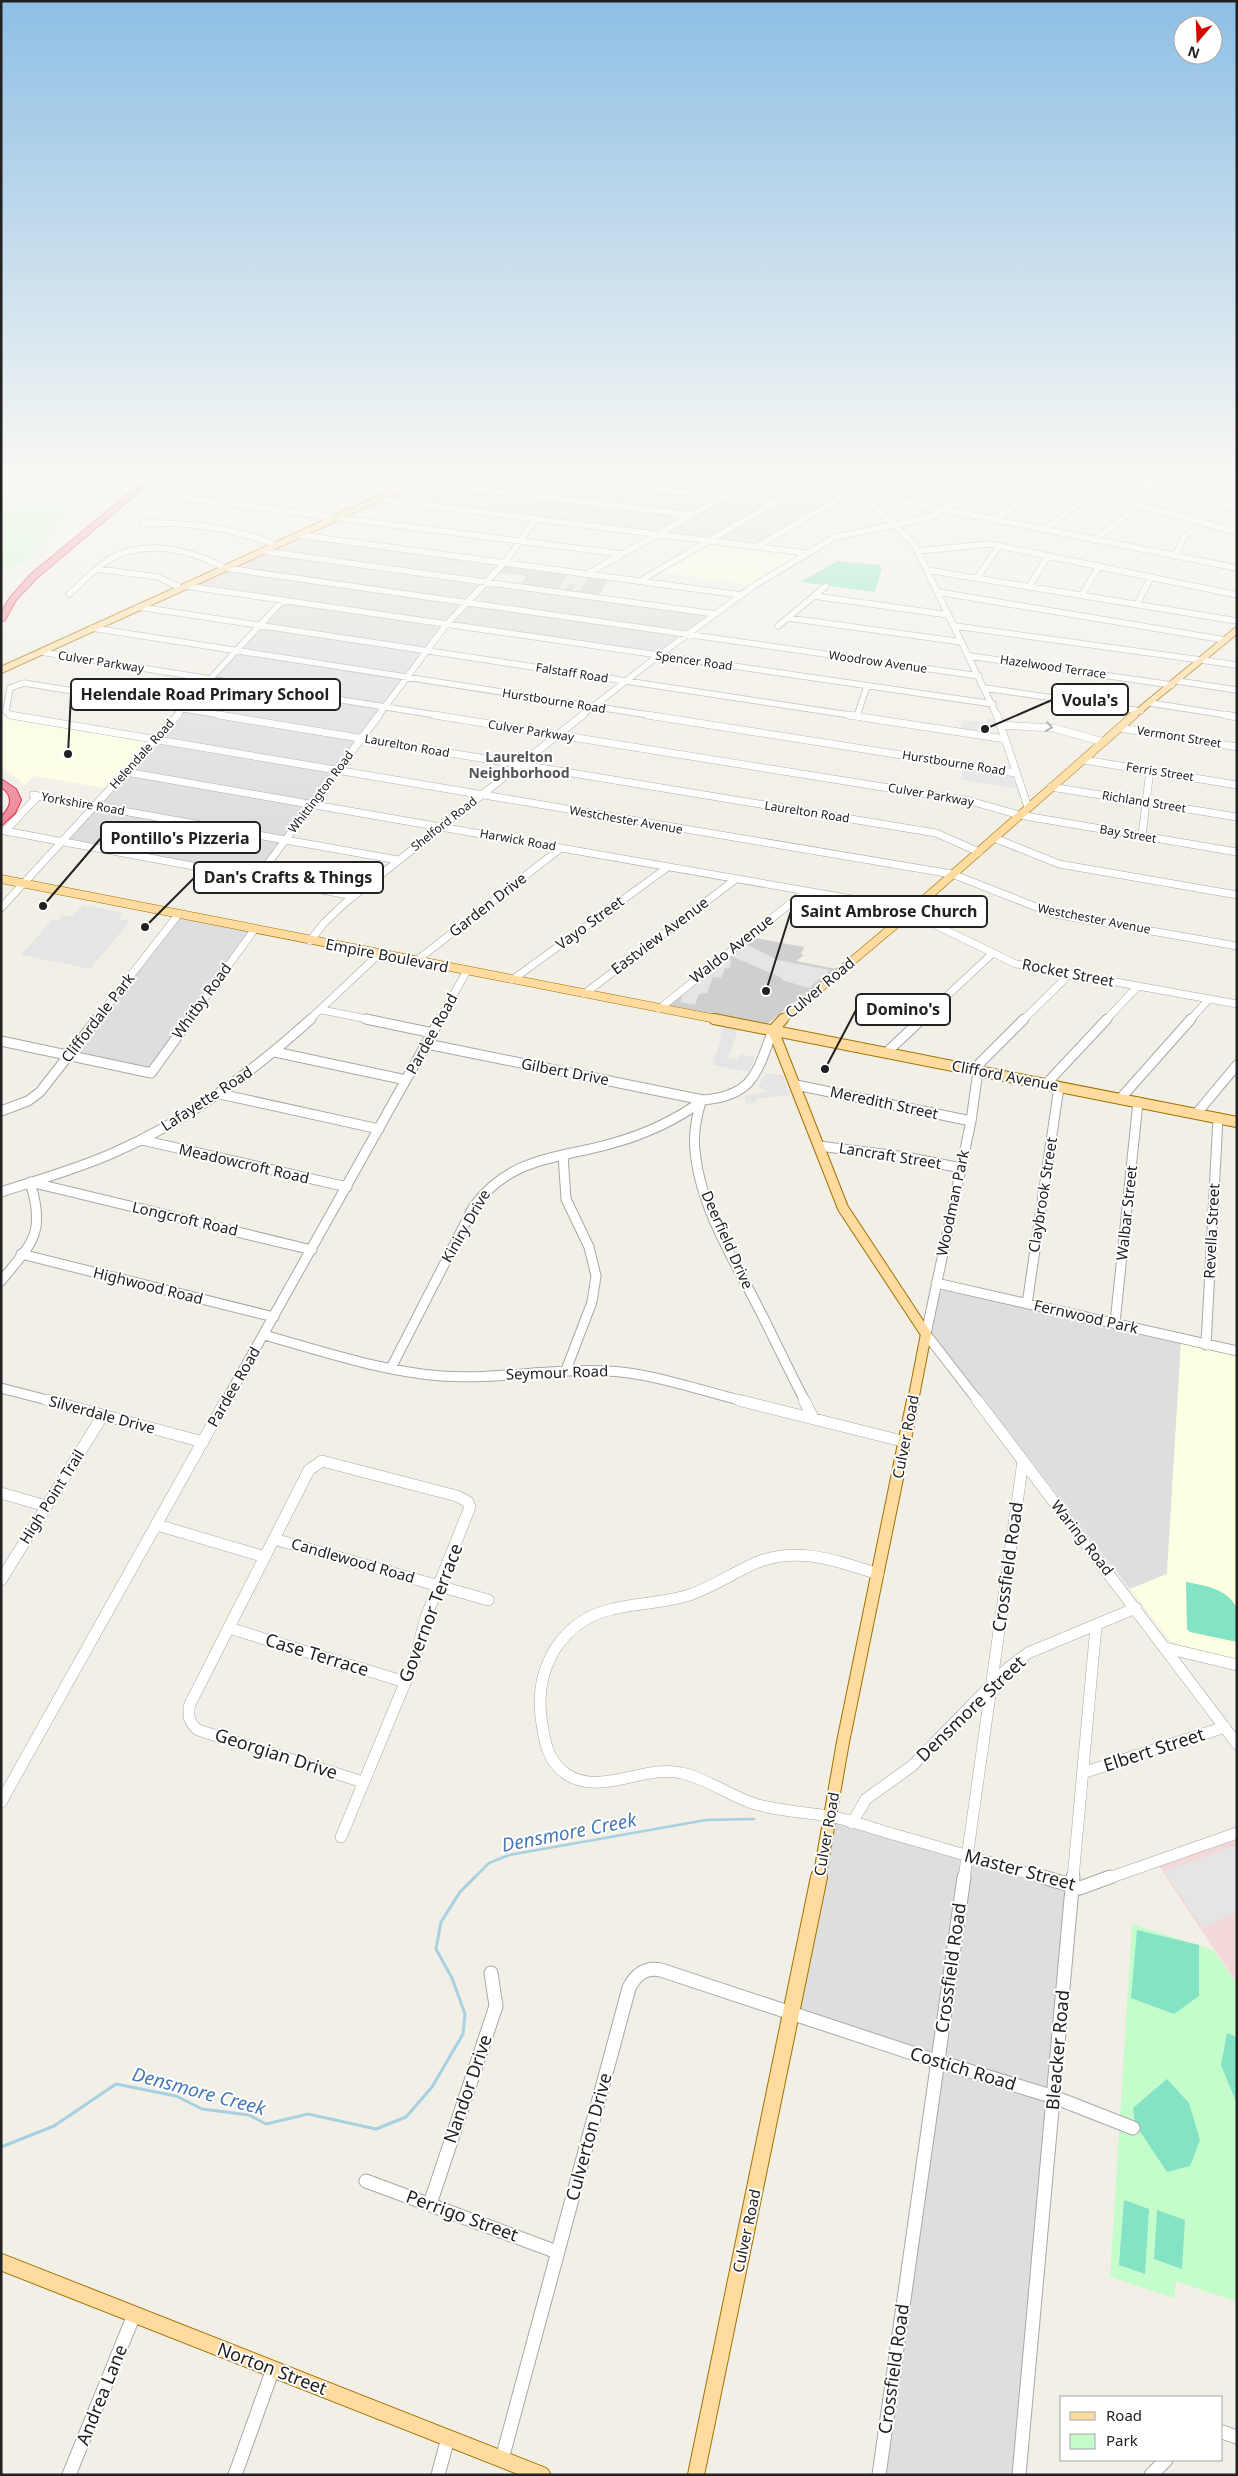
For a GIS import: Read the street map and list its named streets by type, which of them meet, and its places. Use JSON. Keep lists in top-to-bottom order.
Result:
{
  "streets": {
    "main road": [
      "Empire Boulevard",
      "Culver Road",
      "Clifford Avenue",
      "Norton Street"
    ],
    "street": [
      "Spencer Road",
      "Culver Parkway",
      "Woodrow Avenue",
      "Hazelwood Terrace",
      "Falstaff Road",
      "Hurstbourne Road",
      "Vermont Street",
      "Laurelton Road",
      "Helendale Road",
      "Ferris Street",
      "Whittington Road",
      "Richland Street",
      "Yorkshire Road",
      "Westchester Avenue",
      "Shelford Road",
      "Bay Street",
      "Harwick Road",
      "Garden Drive",
      "Vayo Street",
      "Eastview Avenue",
      "Waldo Avenue",
      "Rocket Street",
      "Whitby Road",
      "Cliffordale Park",
      "Pardee Road",
      "Gilbert Drive",
      "Lafayette Road",
      "Meredith Street",
      "Lancraft Street",
      "Meadowcroft Road",
      "Claybrook Street",
      "Woodman Park",
      "Walbar Street",
      "Longcroft Road",
      "Kiniry Drive",
      "Revella Street",
      "Deerfield Drive",
      "Highwood Road",
      "Fernwood Park",
      "Seymour Road",
      "Silverdale Drive",
      "High Point Trail",
      "Waring Road",
      "Candlewood Road",
      "Crossfield Road",
      "Governor Terrace",
      "Case Terrace",
      "Densmore Street",
      "Elbert Street",
      "Georgian Drive",
      "Master Street",
      "Bleacker Road",
      "Costich Road",
      "Nandor Drive",
      "Culverton Drive",
      "Perrigo Street",
      "Andrea Lane"
    ]
  },
  "crossings": [
    ["Spencer Road", "Helendale Road"],
    ["Spencer Road", "Whittington Road"],
    ["Spencer Road", "Shelford Road"],
    ["Culver Parkway", "Helendale Road"],
    ["Culver Parkway", "Whittington Road"],
    ["Culver Parkway", "Shelford Road"],
    ["Culver Parkway", "Bay Street"],
    ["Culver Parkway", "Culver Road"],
    ["Woodrow Avenue", "Whittington Road"],
    ["Woodrow Avenue", "Shelford Road"],
    ["Hazelwood Terrace", "Culver Road"],
    ["Falstaff Road", "Helendale Road"],
    ["Falstaff Road", "Whittington Road"],
    ["Falstaff Road", "Shelford Road"],
    ["Hurstbourne Road", "Helendale Road"],
    ["Hurstbourne Road", "Whittington Road"],
    ["Hurstbourne Road", "Shelford Road"],
    ["Vermont Street", "Culver Road"],
    ["Laurelton Road", "Helendale Road"],
    ["Laurelton Road", "Whittington Road"],
    ["Laurelton Road", "Westchester Avenue"],
    ["Laurelton Road", "Shelford Road"],
    ["Laurelton Road", "Culver Road"],
    ["Helendale Road", "Yorkshire Road"],
    ["Helendale Road", "Westchester Avenue"],
    ["Helendale Road", "Harwick Road"],
    ["Helendale Road", "Empire Boulevard"],
    ["Ferris Street", "Culver Road"],
    ["Whittington Road", "Yorkshire Road"],
    ["Whittington Road", "Westchester Avenue"],
    ["Whittington Road", "Harwick Road"],
    ["Richland Street", "Culver Road"],
    ["Yorkshire Road", "Shelford Road"],
    ["Westchester Avenue", "Shelford Road"],
    ["Westchester Avenue", "Culver Road"],
    ["Shelford Road", "Harwick Road"],
    ["Shelford Road", "Empire Boulevard"],
    ["Bay Street", "Culver Road"],
    ["Harwick Road", "Garden Drive"],
    ["Harwick Road", "Vayo Street"],
    ["Harwick Road", "Eastview Avenue"],
    ["Harwick Road", "Waldo Avenue"],
    ["Harwick Road", "Rocket Street"],
    ["Harwick Road", "Culver Road"],
    ["Garden Drive", "Empire Boulevard"],
    ["Vayo Street", "Empire Boulevard"],
    ["Eastview Avenue", "Empire Boulevard"],
    ["Waldo Avenue", "Empire Boulevard"],
    ["Empire Boulevard", "Culver Road"],
    ["Empire Boulevard", "Whitby Road"],
    ["Empire Boulevard", "Cliffordale Park"],
    ["Empire Boulevard", "Pardee Road"],
    ["Empire Boulevard", "Clifford Avenue"],
    ["Empire Boulevard", "Lafayette Road"],
    ["Rocket Street", "Culver Road"],
    ["Culver Road", "Clifford Avenue"],
    ["Culver Road", "Meredith Street"],
    ["Culver Road", "Lancraft Street"],
    ["Culver Road", "Woodman Park"],
    ["Culver Road", "Seymour Road"],
    ["Culver Road", "Waring Road"],
    ["Culver Road", "Master Street"],
    ["Culver Road", "Costich Road"],
    ["Culver Road", "Culverton Drive"],
    ["Whitby Road", "Cliffordale Park"],
    ["Pardee Road", "Gilbert Drive"],
    ["Pardee Road", "Meadowcroft Road"],
    ["Pardee Road", "Longcroft Road"],
    ["Pardee Road", "Highwood Road"],
    ["Pardee Road", "Seymour Road"],
    ["Pardee Road", "Silverdale Drive"],
    ["Gilbert Drive", "Kiniry Drive"],
    ["Gilbert Drive", "Deerfield Drive"],
    ["Clifford Avenue", "Claybrook Street"],
    ["Clifford Avenue", "Woodman Park"],
    ["Clifford Avenue", "Walbar Street"],
    ["Clifford Avenue", "Revella Street"],
    ["Lafayette Road", "Meadowcroft Road"],
    ["Lafayette Road", "Longcroft Road"],
    ["Meredith Street", "Woodman Park"],
    ["Lancraft Street", "Woodman Park"],
    ["Claybrook Street", "Fernwood Park"],
    ["Woodman Park", "Fernwood Park"],
    ["Woodman Park", "Waring Road"],
    ["Walbar Street", "Fernwood Park"],
    ["Kiniry Drive", "Deerfield Drive"],
    ["Kiniry Drive", "Seymour Road"],
    ["Revella Street", "Fernwood Park"],
    ["Deerfield Drive", "Seymour Road"],
    ["Silverdale Drive", "High Point Trail"],
    ["Waring Road", "Crossfield Road"],
    ["Waring Road", "Densmore Street"],
    ["Waring Road", "Elbert Street"],
    ["Candlewood Road", "Governor Terrace"],
    ["Crossfield Road", "Densmore Street"],
    ["Crossfield Road", "Master Street"],
    ["Crossfield Road", "Costich Road"],
    ["Governor Terrace", "Case Terrace"],
    ["Governor Terrace", "Georgian Drive"],
    ["Densmore Street", "Master Street"],
    ["Densmore Street", "Bleacker Road"],
    ["Elbert Street", "Bleacker Road"],
    ["Master Street", "Bleacker Road"],
    ["Bleacker Road", "Costich Road"],
    ["Costich Road", "Culverton Drive"],
    ["Nandor Drive", "Perrigo Street"],
    ["Culverton Drive", "Perrigo Street"],
    ["Culverton Drive", "Norton Street"],
    ["Norton Street", "Andrea Lane"]
  ],
  "districts": ["Laurelton Neighborhood"],
  "water": ["Densmore Creek"],
  "places": [
    "Voula's",
    "Helendale Road Primary School",
    "Pontillo's Pizzeria",
    "Dan's Crafts & Things",
    "Saint Ambrose Church",
    "Domino's"
  ],
  "legend": ["Road", "Park"],
  "north": "bottom"
}
